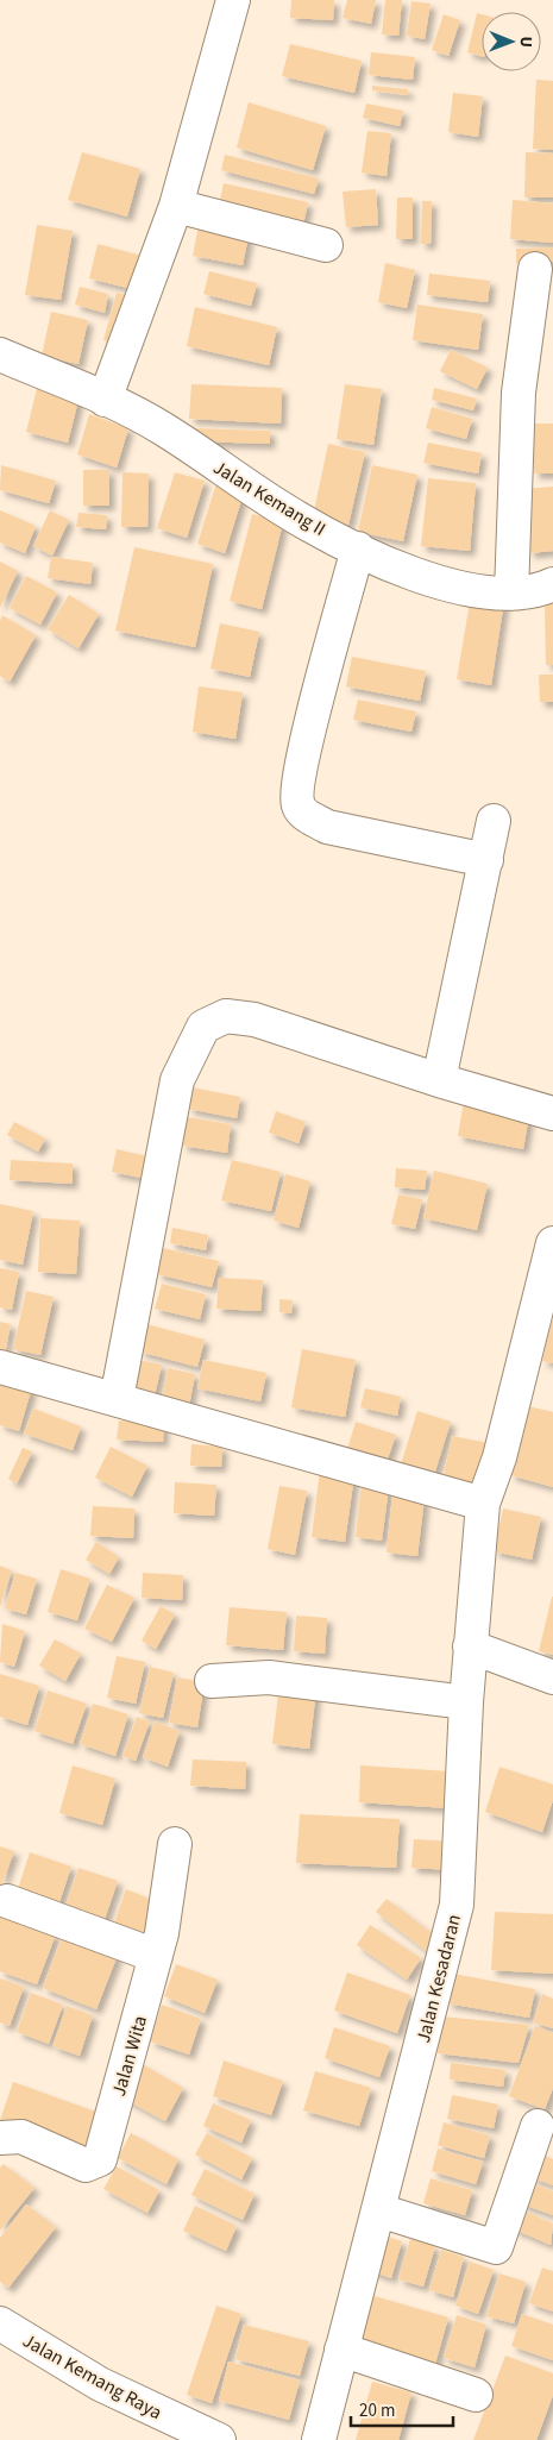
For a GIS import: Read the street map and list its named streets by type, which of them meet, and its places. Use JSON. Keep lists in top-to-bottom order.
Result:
{
  "streets": {
    "street": [
      "Jalan Kemang II",
      "Jalan Kesadaran",
      "Jalan Wita",
      "Jalan Kemang Raya"
    ]
  },
  "scale_bar": "20 m",
  "north": "right"
}
